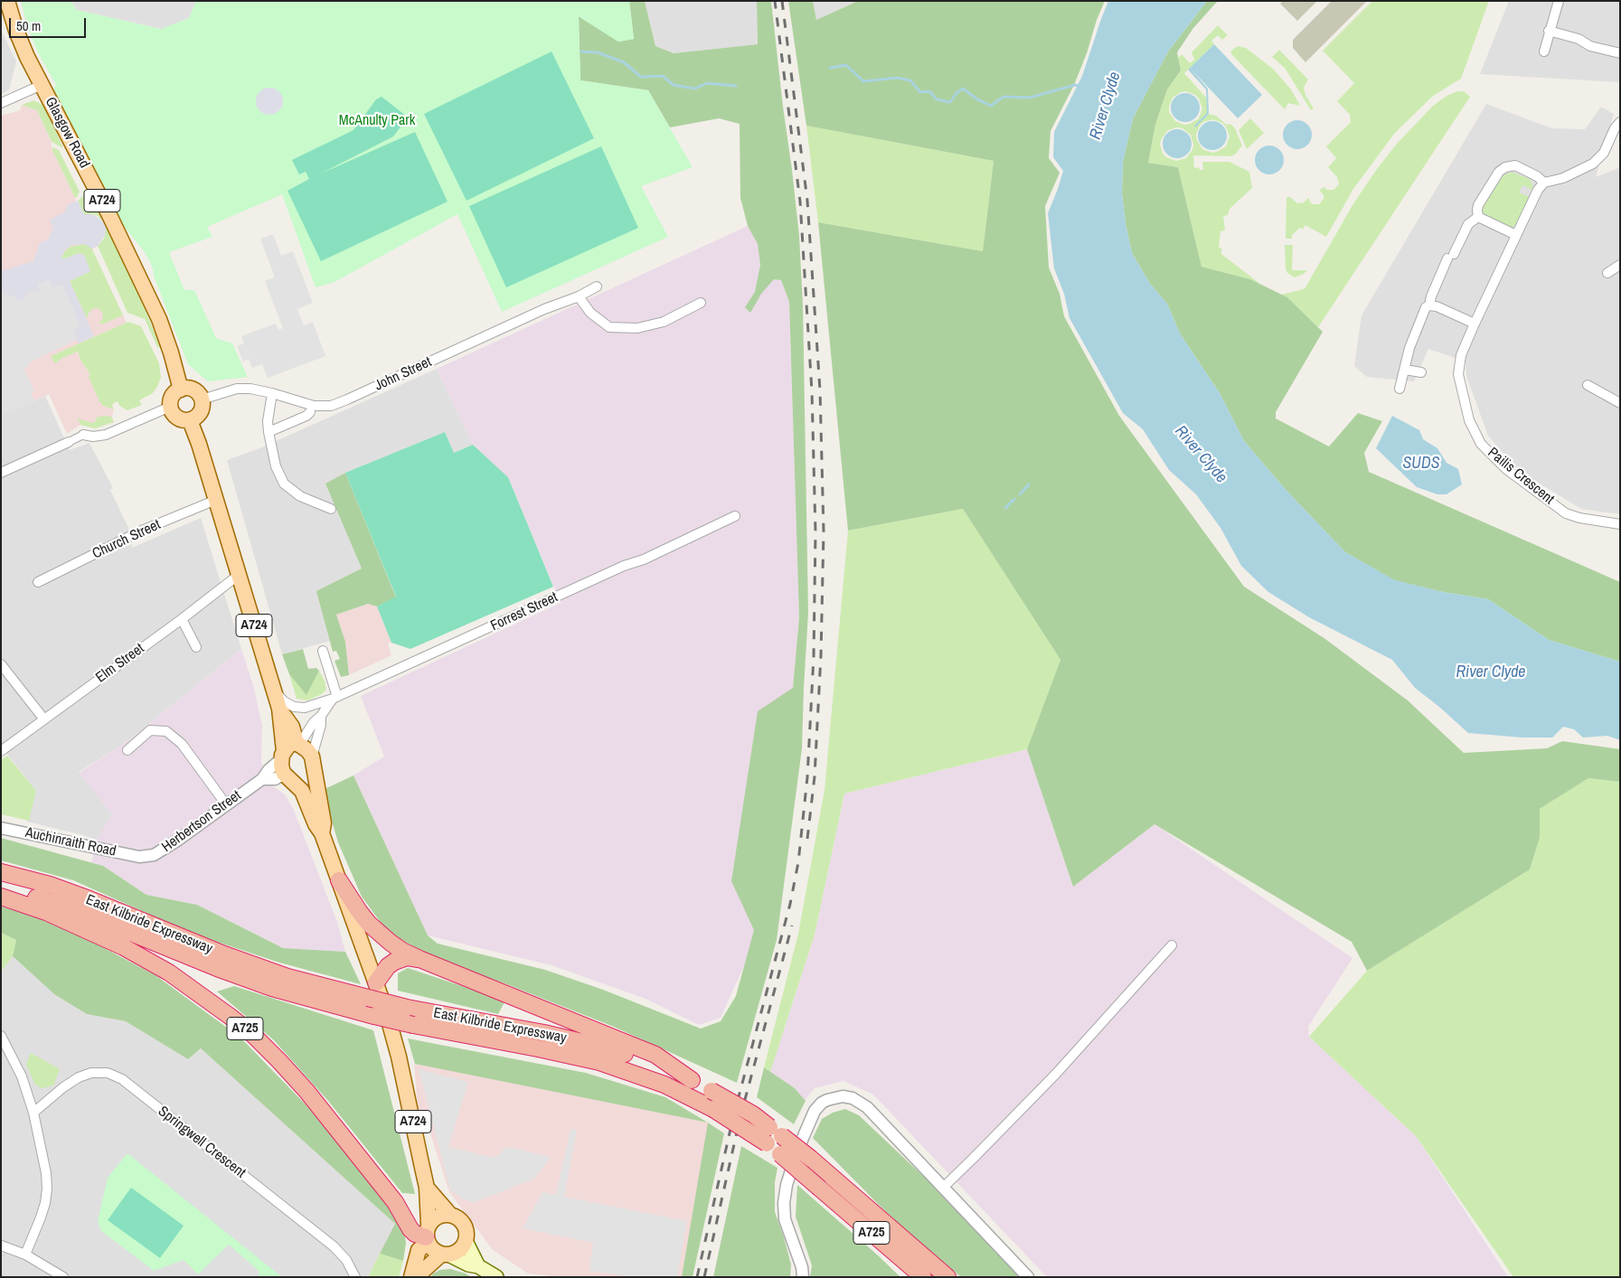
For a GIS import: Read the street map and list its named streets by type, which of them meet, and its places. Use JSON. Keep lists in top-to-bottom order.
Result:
{
  "streets": {
    "highway": ["East Kilbride Expressway", "A725"],
    "main road": ["Glasgow Road", "A724"],
    "street": [
      "John Street",
      "Pailis Crescent",
      "Church Street",
      "Forrest Street",
      "Elm Street",
      "Herbertson Street",
      "Auchinraith Road",
      "Springwell Crescent"
    ]
  },
  "crossings": [
    ["Glasgow Road", "A724"],
    ["Glasgow Road", "John Street"],
    ["A724", "John Street"],
    ["A724", "Church Street"],
    ["A724", "Forrest Street"],
    ["A724", "Elm Street"],
    ["A724", "Herbertson Street"],
    ["A724", "A725"],
    ["Herbertson Street", "Auchinraith Road"],
    ["East Kilbride Expressway", "A725"]
  ],
  "water": ["River Clyde", "SUDS"],
  "parks": ["McAnulty Park"],
  "scale_bar": "50 m"
}
